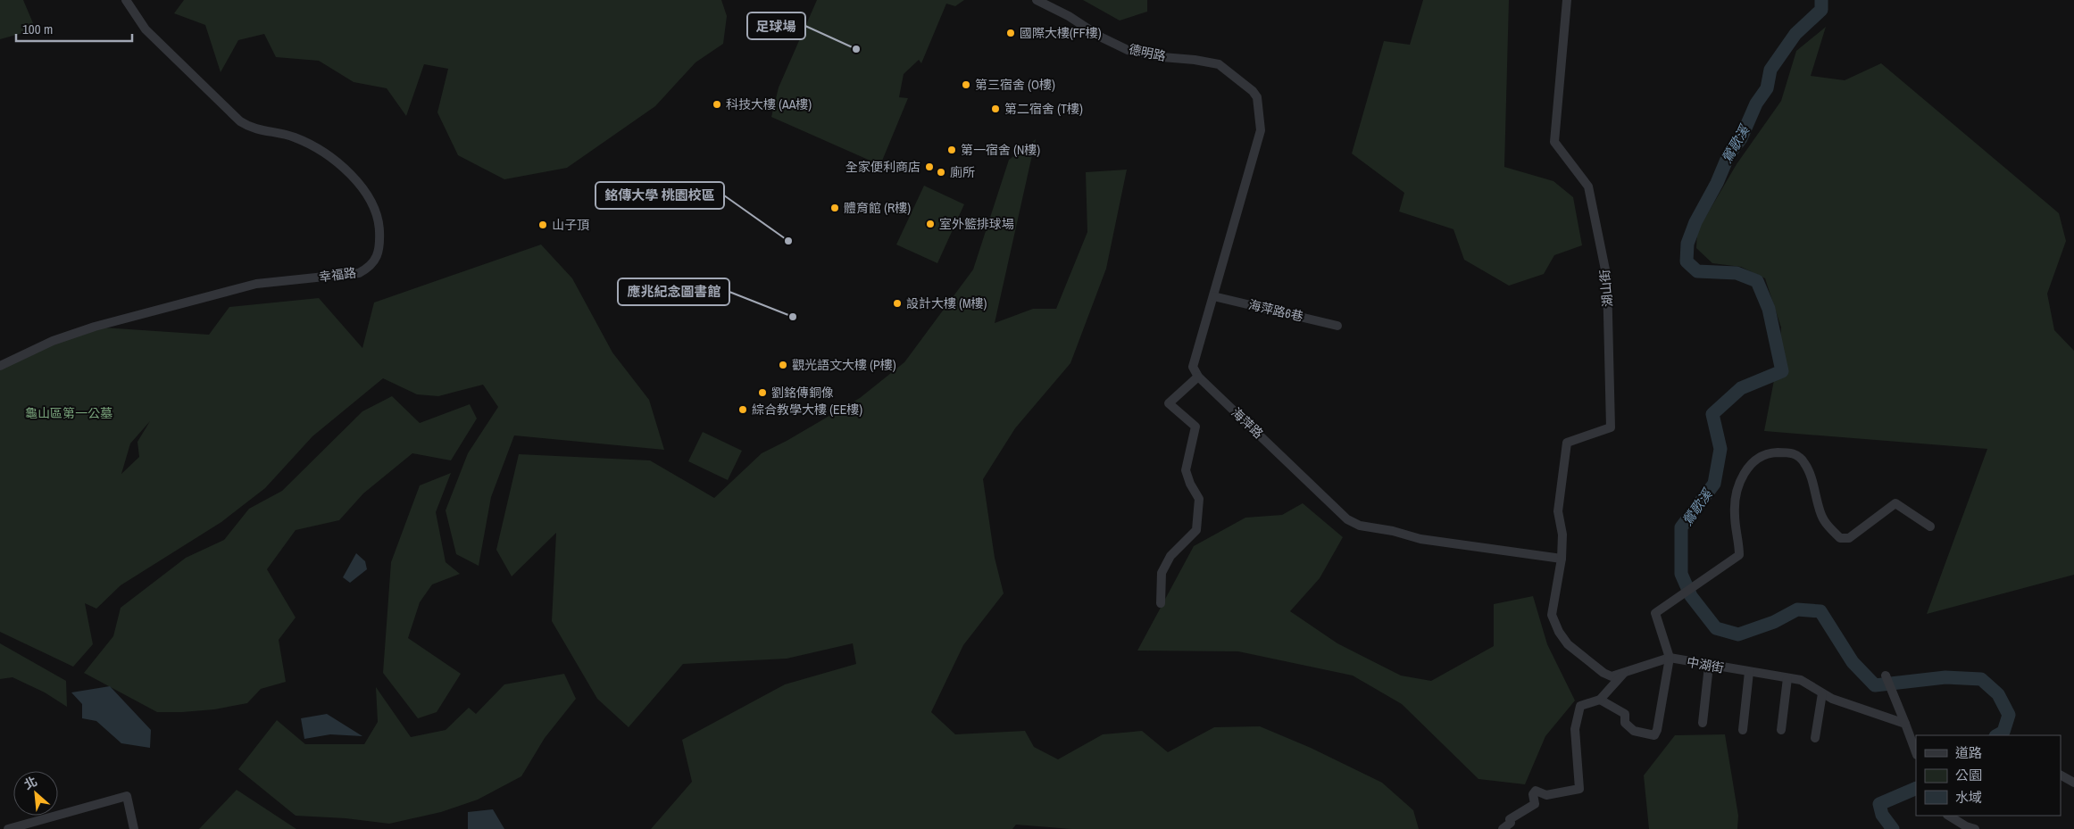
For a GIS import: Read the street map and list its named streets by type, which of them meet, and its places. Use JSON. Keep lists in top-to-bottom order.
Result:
{
  "streets": {
    "street": [
      "德明路",
      "幸福路",
      "湖山街",
      "海萍路6巷",
      "海萍路",
      "中湖街"
    ]
  },
  "crossings": [
    ["德明路", "海萍路6巷"],
    ["湖山街", "海萍路"],
    ["湖山街", "中湖街"],
    ["海萍路", "中湖街"]
  ],
  "water": ["鶯歌溪"],
  "parks": ["龜山區第一公墓"],
  "places": [
    "國際大樓(FF樓)",
    "足球場",
    "第三宿舍 (O樓)",
    "科技大樓 (AA樓)",
    "第二宿舍 (T樓)",
    "第一宿舍 (N樓)",
    "全家便利商店",
    "廁所",
    "體育館 (R樓)",
    "室外籃排球場",
    "山子頂",
    "銘傳大學 桃園校區",
    "設計大樓 (M樓)",
    "應兆紀念圖書館",
    "觀光語文大樓 (P樓)",
    "劉銘傳銅像",
    "綜合教學大樓 (EE樓)"
  ],
  "legend": ["道路", "公園", "水域"],
  "scale_bar": "100 m",
  "north": "top left"
}
